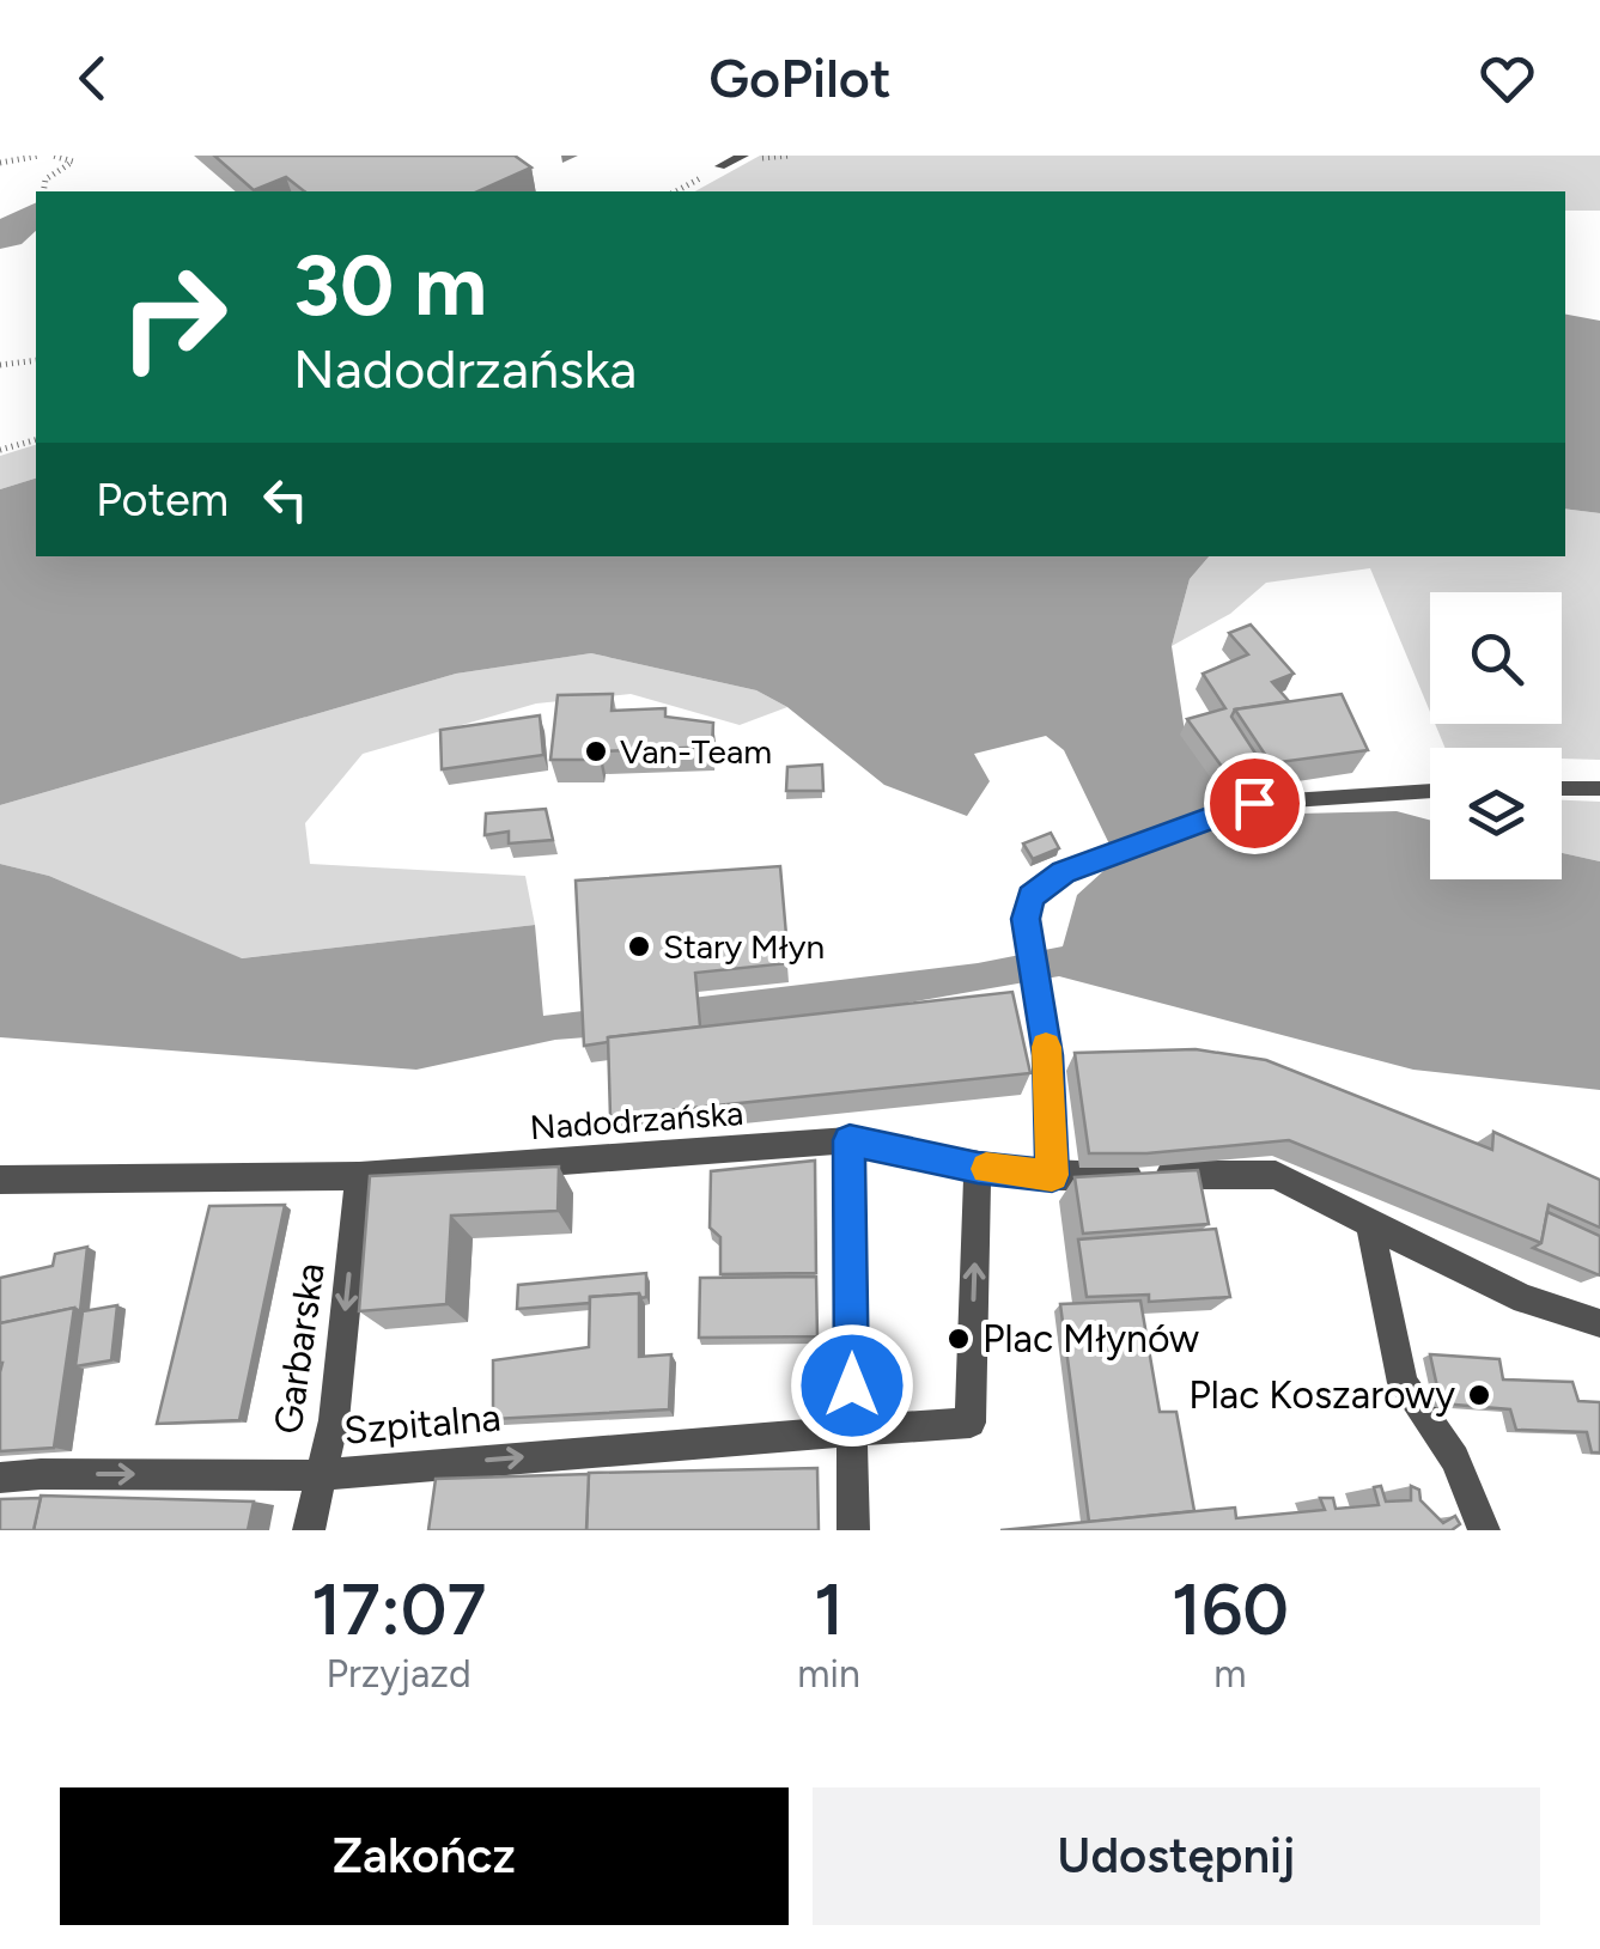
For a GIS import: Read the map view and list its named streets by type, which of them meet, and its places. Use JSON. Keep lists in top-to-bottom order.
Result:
{
  "streets": {
    "street": ["Nadodrzańska", "Garbarska", "Szpitalna"]
  },
  "crossings": [
    ["Nadodrzańska", "Garbarska"],
    ["Garbarska", "Szpitalna"]
  ],
  "one_way": ["Garbarska", "Szpitalna"],
  "places": [
    "Van-Team",
    "Stary Młyn",
    "Plac Młynów",
    "Plac Koszarowy"
  ],
  "page": {
    "header": "GoPilot",
    "turn": ["30 m", "Nadodrzańska"],
    "then": "Potem",
    "eta": [
      "17:07",
      "Przyjazd",
      "1",
      "min",
      "160",
      "m"
    ],
    "buttons": ["Zakończ", "Udostępnij"]
  }
}
